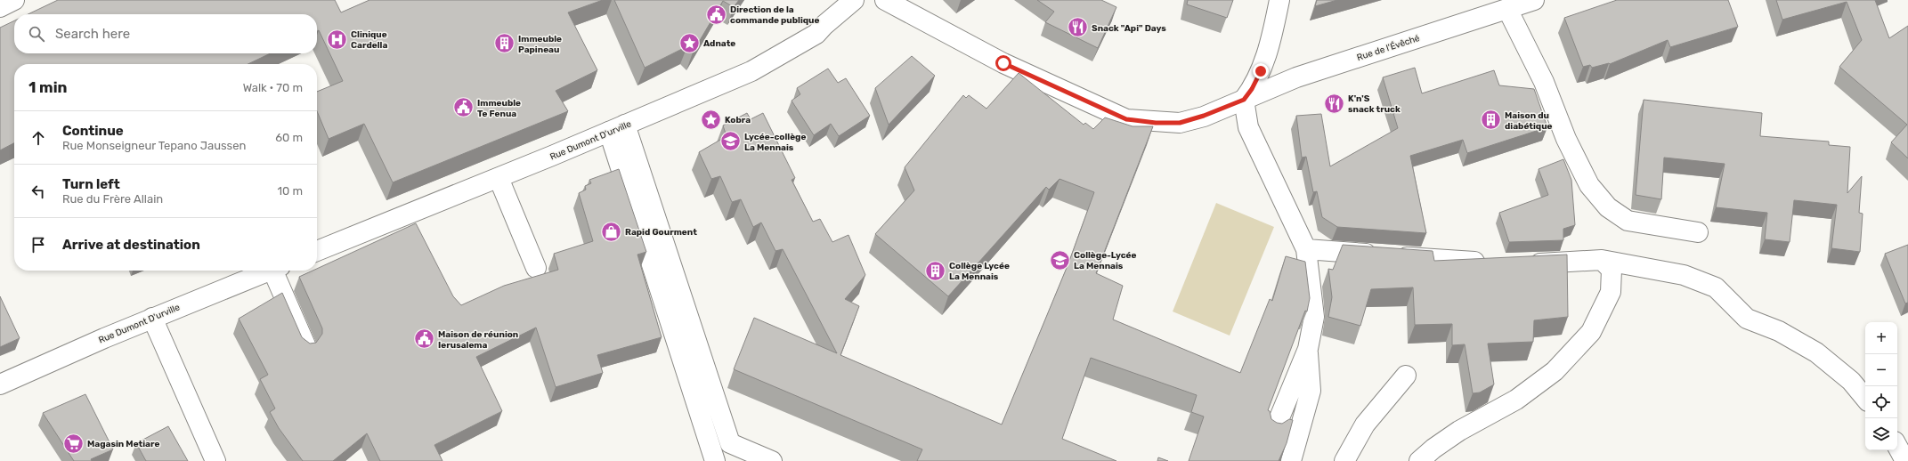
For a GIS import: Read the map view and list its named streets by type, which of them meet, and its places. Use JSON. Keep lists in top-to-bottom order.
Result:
{
  "streets": {
    "street": ["Rue de l'Évêché", "Rue Dumont D'urville"]
  },
  "places": {
    "public building": ["Direction de la commande publique", "Immeuble Te Fenua", "Maison de réunion Ierusalema"],
    "restaurant": ["Snack \"Api\" Days", "K'n'S snack truck"],
    "hospital": ["Clinique Cardella"],
    "place": ["Adnate", "Kobra"],
    "building": ["Immeuble Papineau", "Maison du diabétique", "Collège Lycée La Mennais"],
    "school or university": ["Lycée-collège La Mennais", "Collège-Lycée La Mennais"],
    "shop": ["Rapid Gourment"],
    "supermarket": ["Magasin Metiare"]
  },
  "page": {
    "search": "Search here",
    "heading": ["1 min", "Walk · 70 m"],
    "list": [
      ["Continue", "Rue Monseigneur Tepano Jaussen", "60 m"],
      ["Turn left", "Rue du Frère Allain", "10 m"],
      "Arrive at destination"
    ],
    "map_buttons": ["+", "−"]
  }
}
